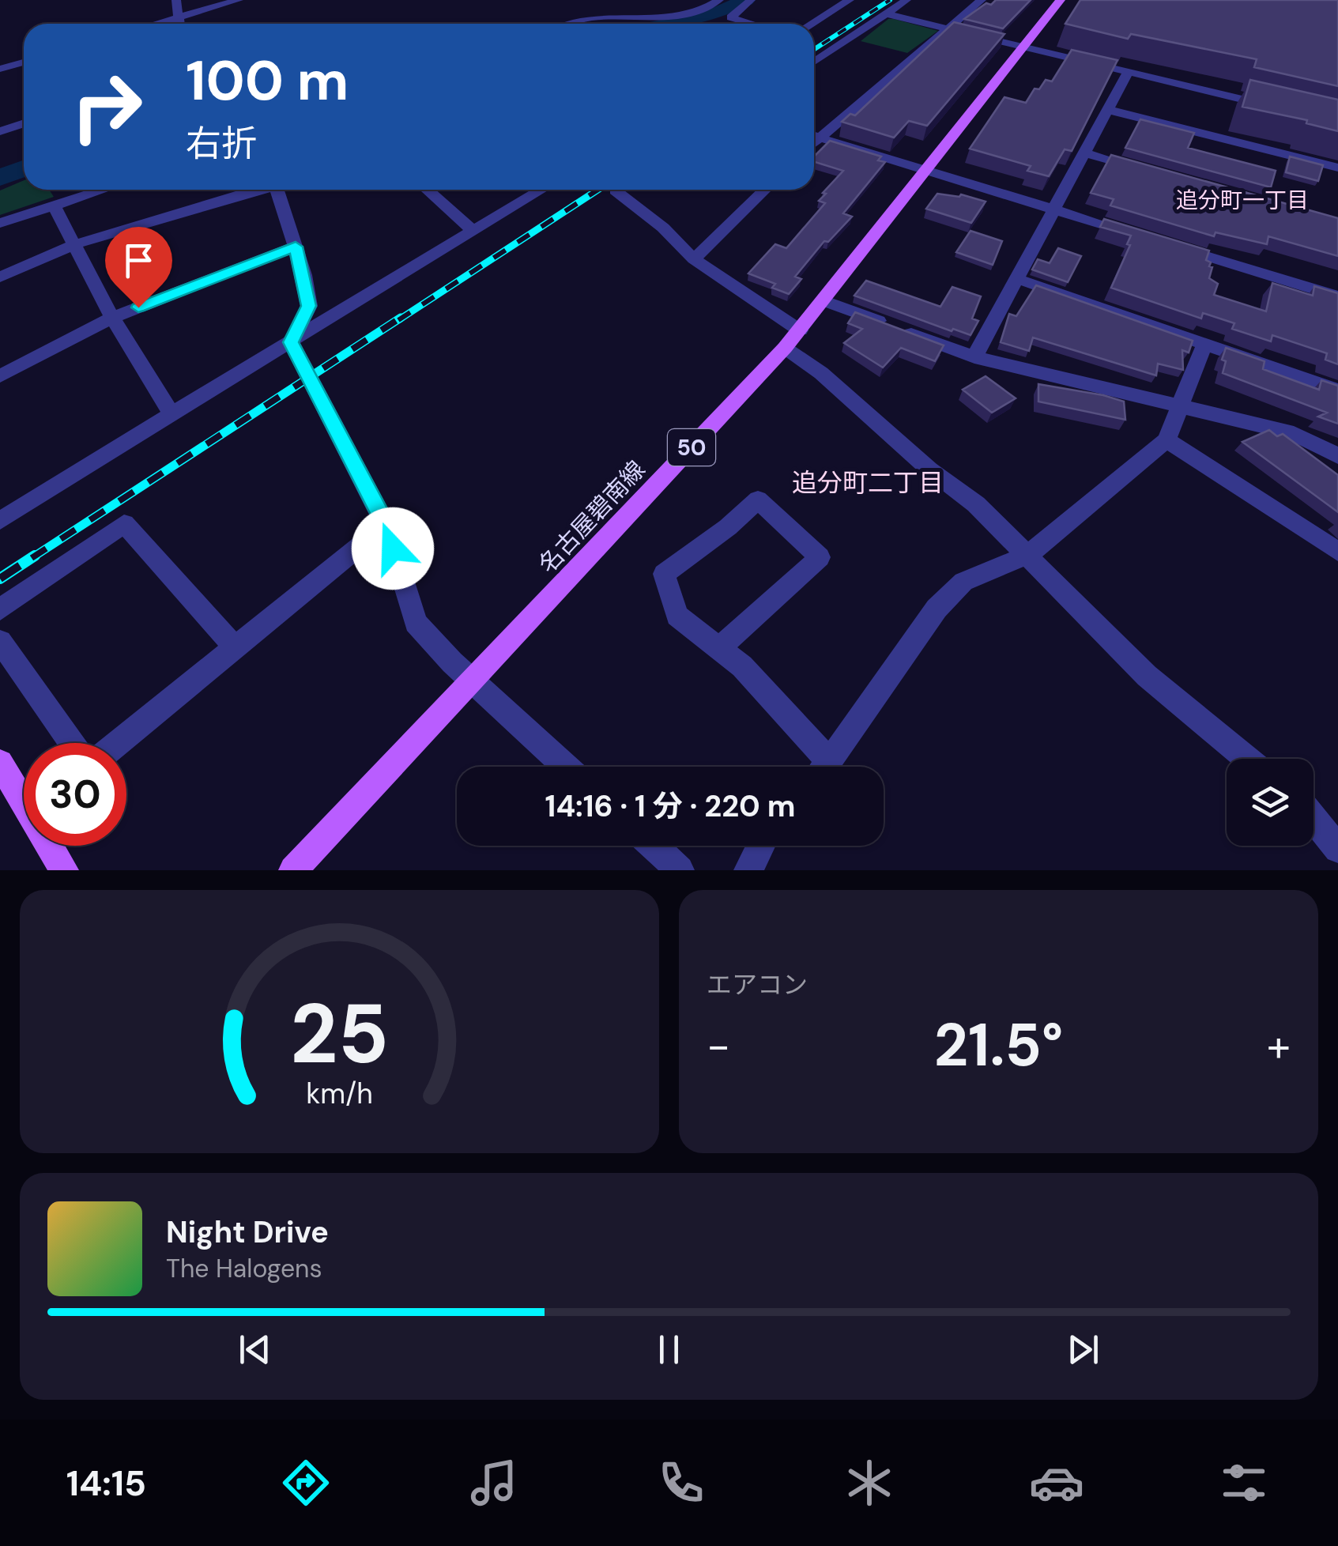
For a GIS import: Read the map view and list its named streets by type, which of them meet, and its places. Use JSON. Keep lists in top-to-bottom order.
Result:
{
  "streets": {
    "main road": ["50", "名古屋碧南線"]
  },
  "districts": ["追分町一丁目", "追分町二丁目"],
  "page": {
    "turn": ["100 m", "右折"],
    "limit": "30",
    "trip": "14:16 · 1 分 · 220 m",
    "tile": "エアコン",
    "heat": ["−", "21.5°", "+"],
    "song": ["Night Drive", "The Halogens"],
    "tabs": "14:15",
    "gauge": ["25", "km/h"]
  }
}
